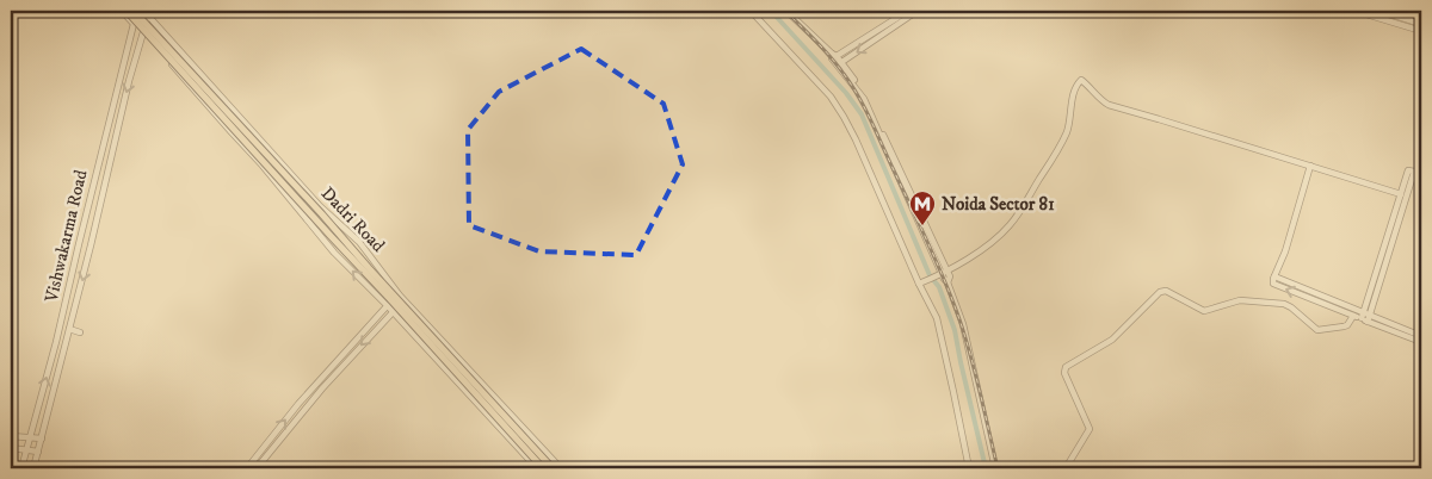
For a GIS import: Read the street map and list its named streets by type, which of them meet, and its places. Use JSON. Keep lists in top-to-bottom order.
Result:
{
  "streets": {
    "main road": ["Vishwakarma Road"],
    "street": ["Dadri Road"]
  },
  "crossings": [
    ["Dadri Road", "Vishwakarma Road"]
  ],
  "places": {
    "metro station": ["Noida Sector 81"]
  }
}
